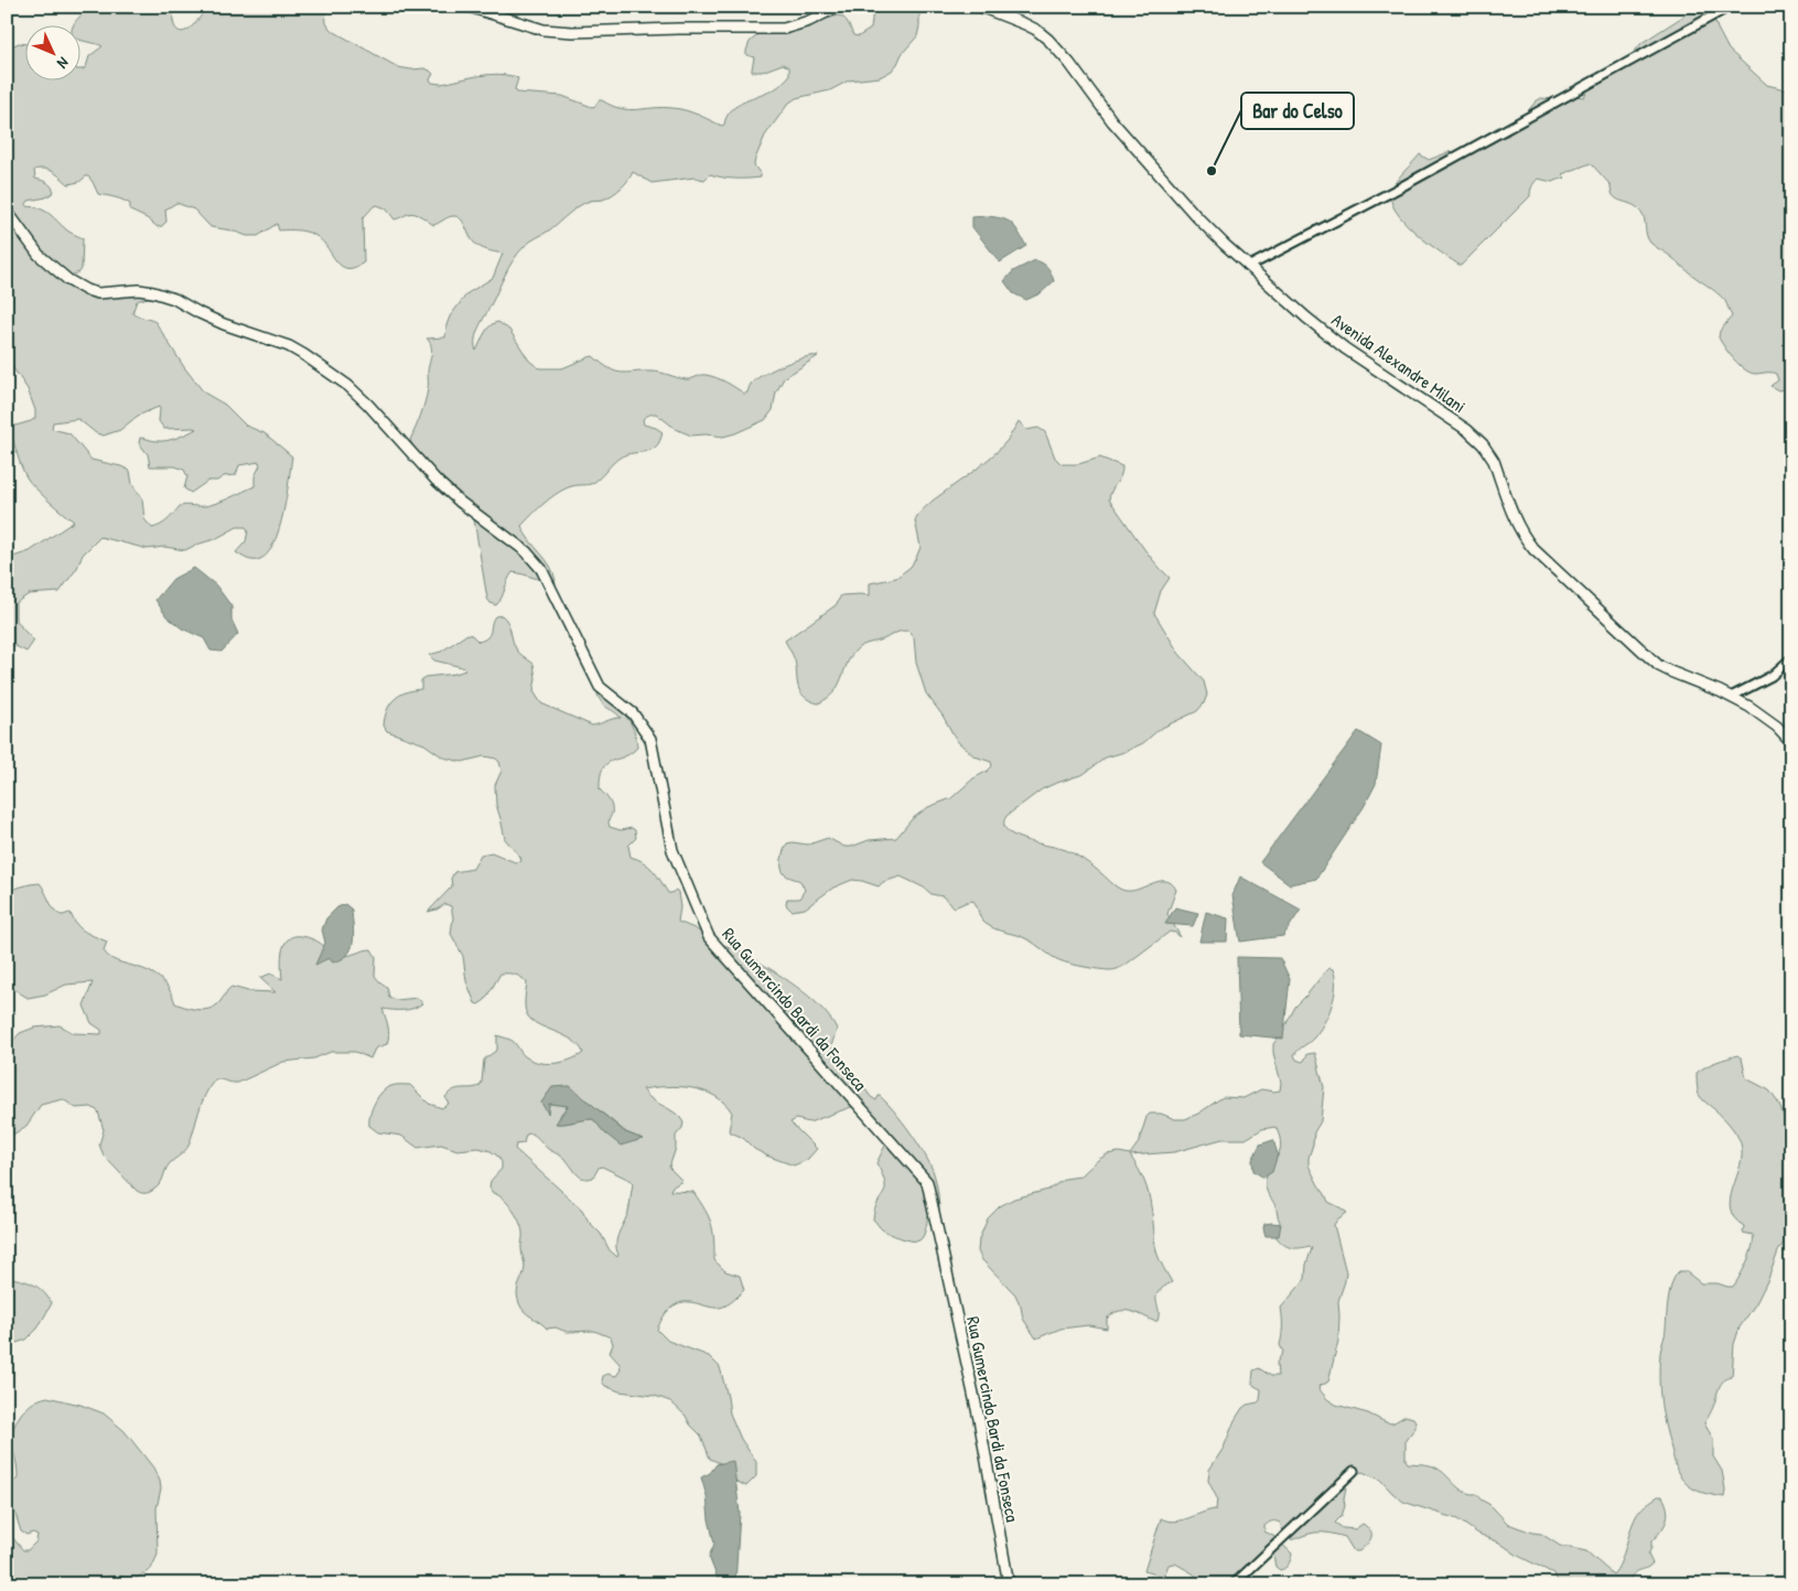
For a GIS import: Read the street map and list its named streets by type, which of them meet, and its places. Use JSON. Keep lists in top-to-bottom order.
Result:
{
  "streets": {
    "street": ["Avenida Alexandre Milani", "Rua Gumercindo Bardi da Fonseca"]
  },
  "places": ["Bar do Celso"],
  "north": "bottom right"
}
